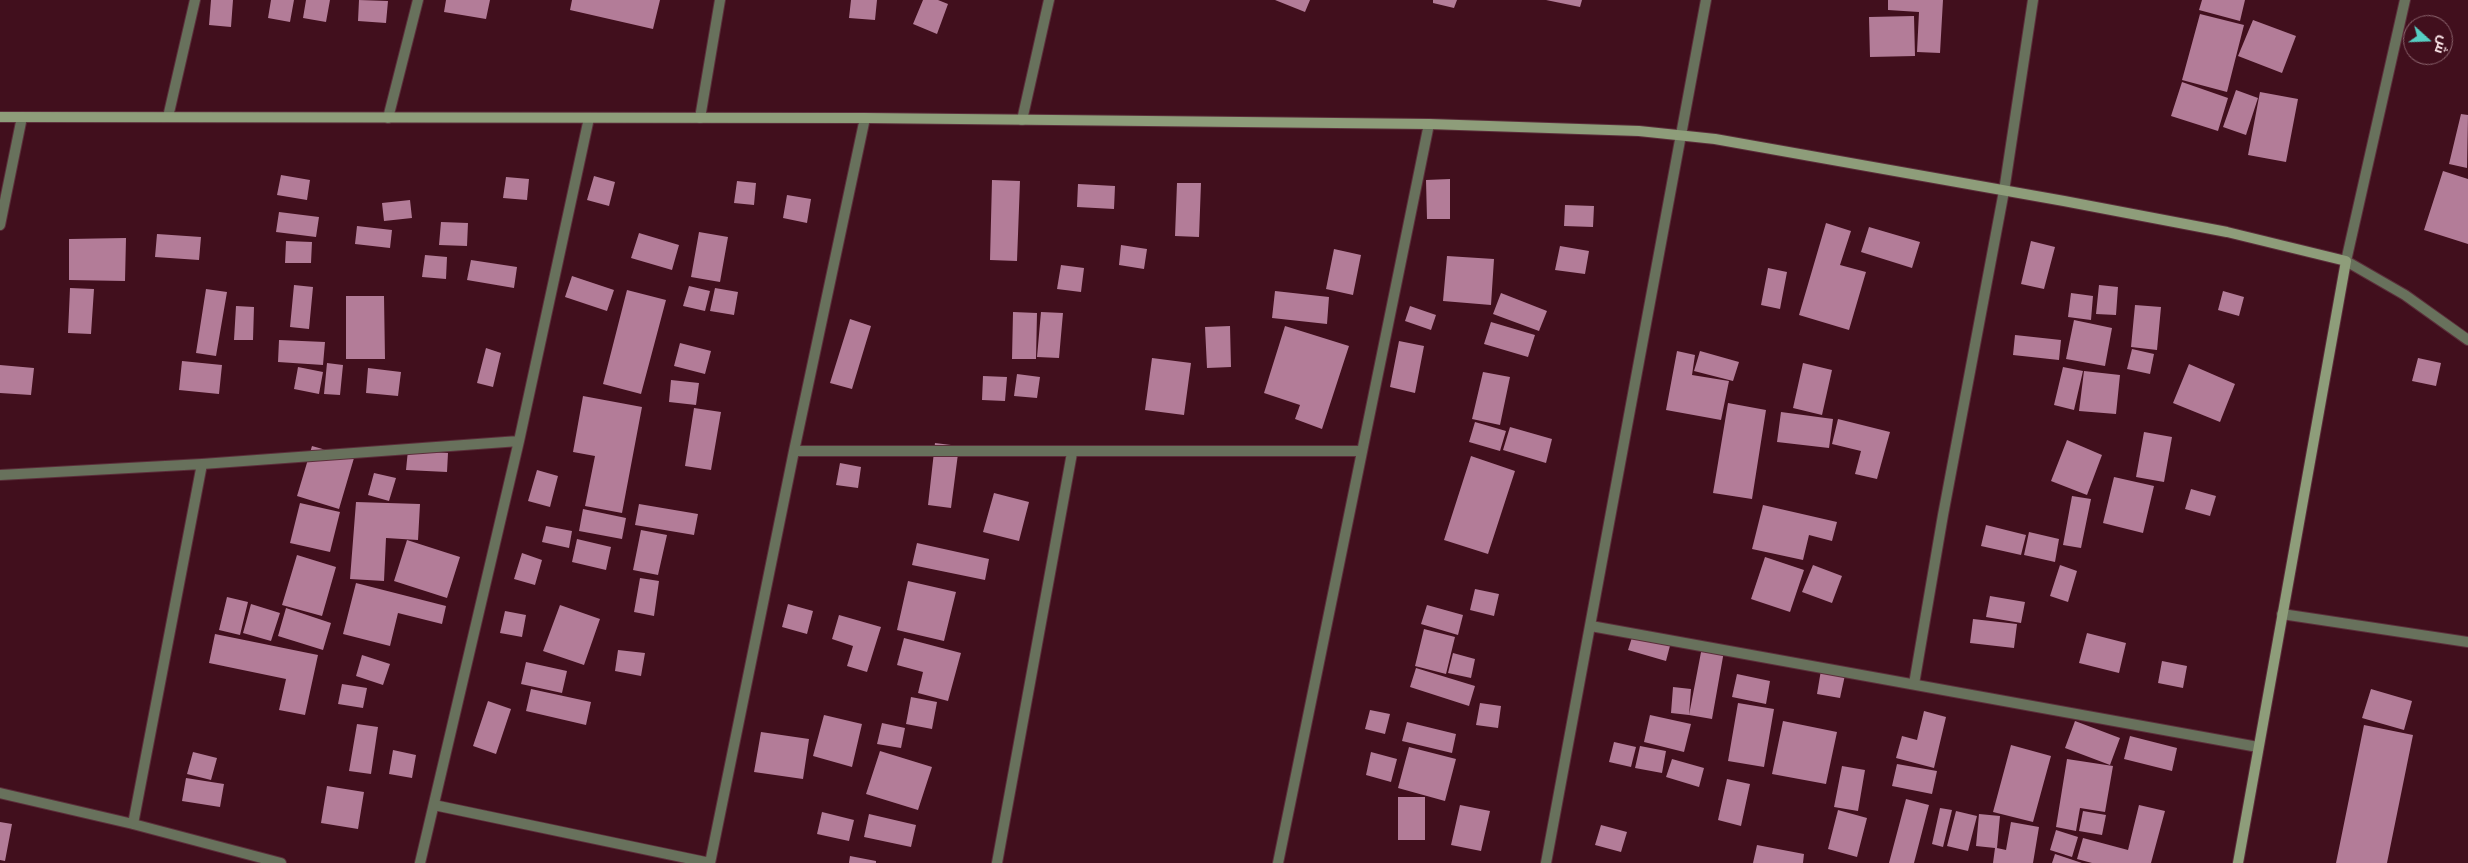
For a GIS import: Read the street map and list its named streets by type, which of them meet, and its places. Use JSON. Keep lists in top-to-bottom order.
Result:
{
  "north": "right"
}
